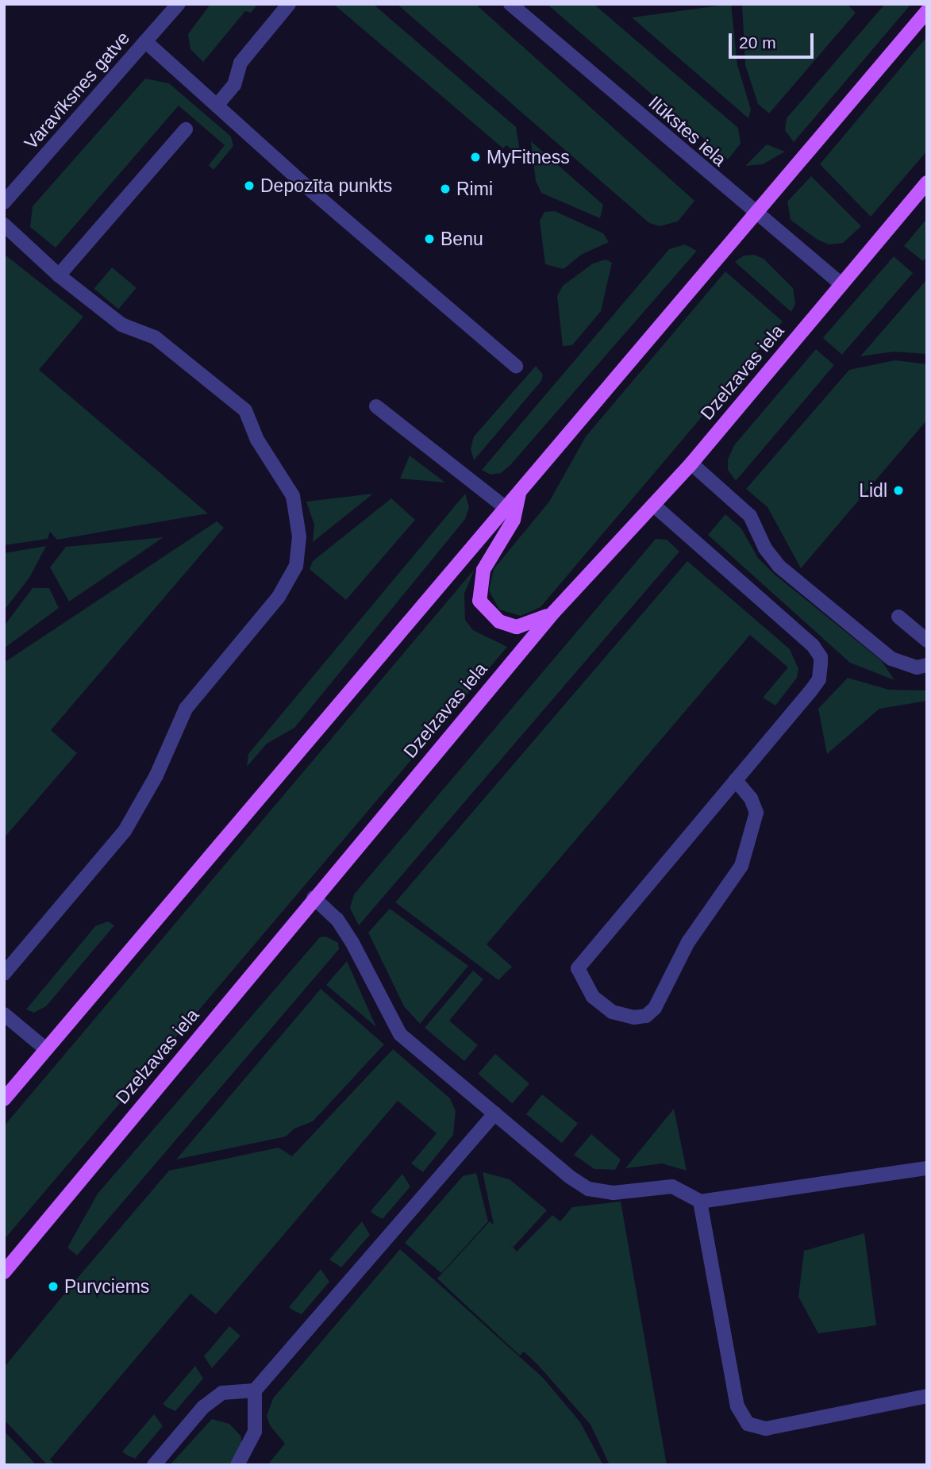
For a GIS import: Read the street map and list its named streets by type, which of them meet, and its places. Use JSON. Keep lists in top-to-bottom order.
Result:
{
  "streets": {
    "main road": ["Dzelzavas iela"],
    "street": ["Varavīksnes gatve", "Ilūkstes iela"]
  },
  "crossings": [
    ["Ilūkstes iela", "Dzelzavas iela"]
  ],
  "places": [
    "MyFitness",
    "Depozīta punkts",
    "Rimi",
    "Benu",
    "Lidl",
    "Purvciems"
  ],
  "scale_bar": "20 m"
}
